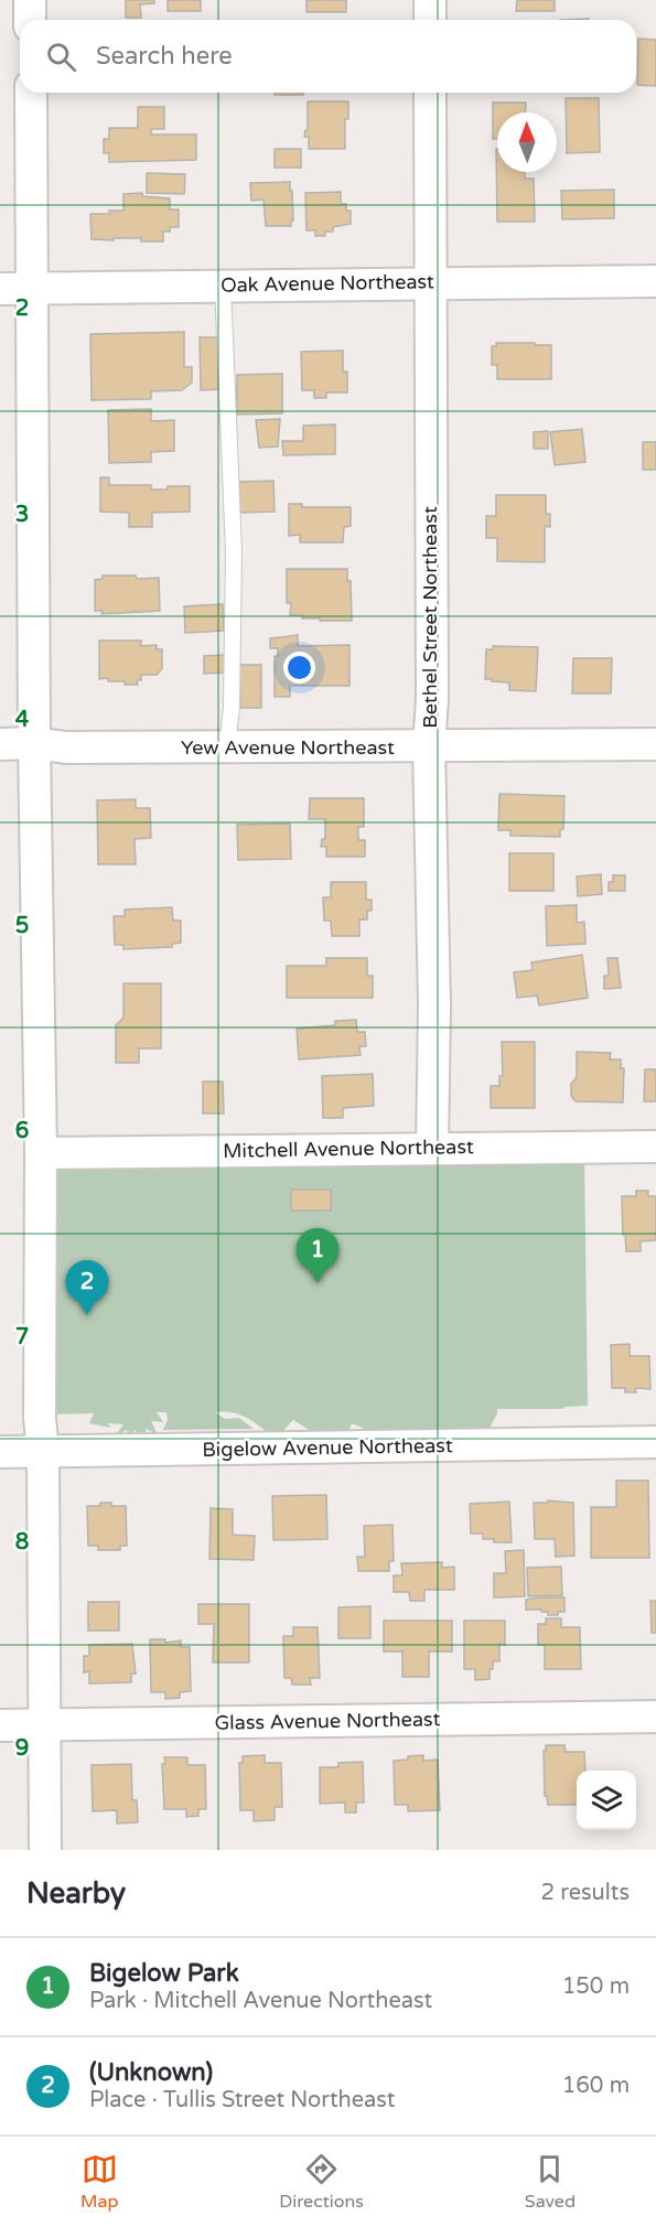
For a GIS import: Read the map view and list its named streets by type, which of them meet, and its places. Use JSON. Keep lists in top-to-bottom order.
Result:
{
  "streets": {
    "street": [
      "Oak Avenue Northeast",
      "Bethel Street Northeast",
      "Yew Avenue Northeast",
      "Mitchell Avenue Northeast",
      "Bigelow Avenue Northeast",
      "Glass Avenue Northeast"
    ]
  },
  "crossings": [
    ["Oak Avenue Northeast", "Bethel Street Northeast"],
    ["Bethel Street Northeast", "Yew Avenue Northeast"],
    ["Bethel Street Northeast", "Mitchell Avenue Northeast"]
  ],
  "north": "top",
  "page": {
    "search": "Search here",
    "pins": ["1", "2"],
    "heading": ["Nearby", "2 results"],
    "list": [
      {
        "mark": "1",
        "name": "Bigelow Park",
        "note": "Park · Mitchell Avenue Northeast",
        "value": "150 m"
      },
      {
        "mark": "2",
        "name": "(Unknown)",
        "note": "Place · Tullis Street Northeast",
        "value": "160 m"
      }
    ],
    "nav": ["Map", "Directions", "Saved"]
  },
  "grid": {
    "rows": [
      "2",
      "3",
      "4",
      "5",
      "6",
      "7",
      "8",
      "9"
    ]
  }
}
